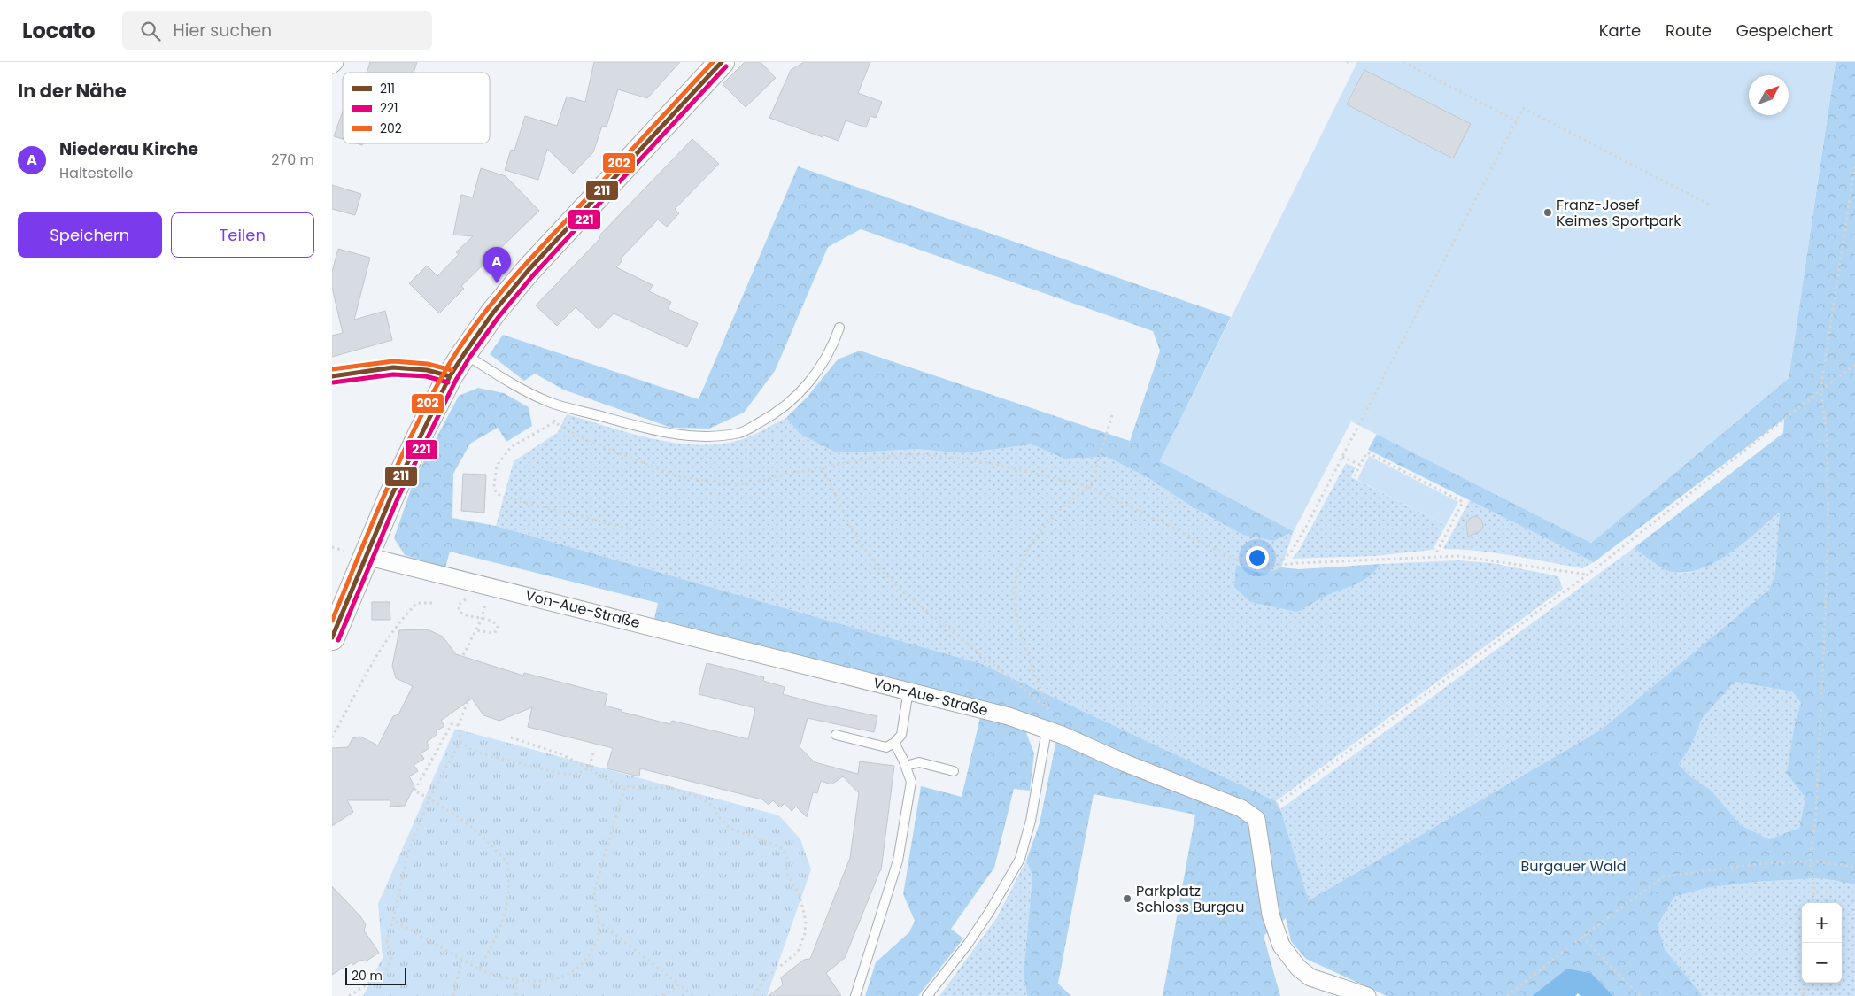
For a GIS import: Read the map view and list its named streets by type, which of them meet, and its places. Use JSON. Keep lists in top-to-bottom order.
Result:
{
  "streets": {
    "street": ["Von-Aue-Straße"]
  },
  "parks": ["Burgauer Wald"],
  "places": ["Franz-Josef Keimes Sportpark", "Parkplatz Schloss Burgau"],
  "lines": ["transit line 211", "transit line 202", "transit line 221"],
  "legend": ["211", "221", "202"],
  "scale_bar": "20 m",
  "north": "top right",
  "page": {
    "header": "Locato",
    "search": "Hier suchen",
    "nav": ["Karte", "Route", "Gespeichert"],
    "heading": "In der Nähe",
    "list": [
      {
        "mark": "A",
        "name": "Niederau Kirche",
        "note": "Haltestelle",
        "value": "270 m"
      }
    ],
    "buttons": ["Speichern", "Teilen"],
    "pins": "A",
    "map_buttons": ["+", "−"],
    "scale": "20 m"
  }
}
